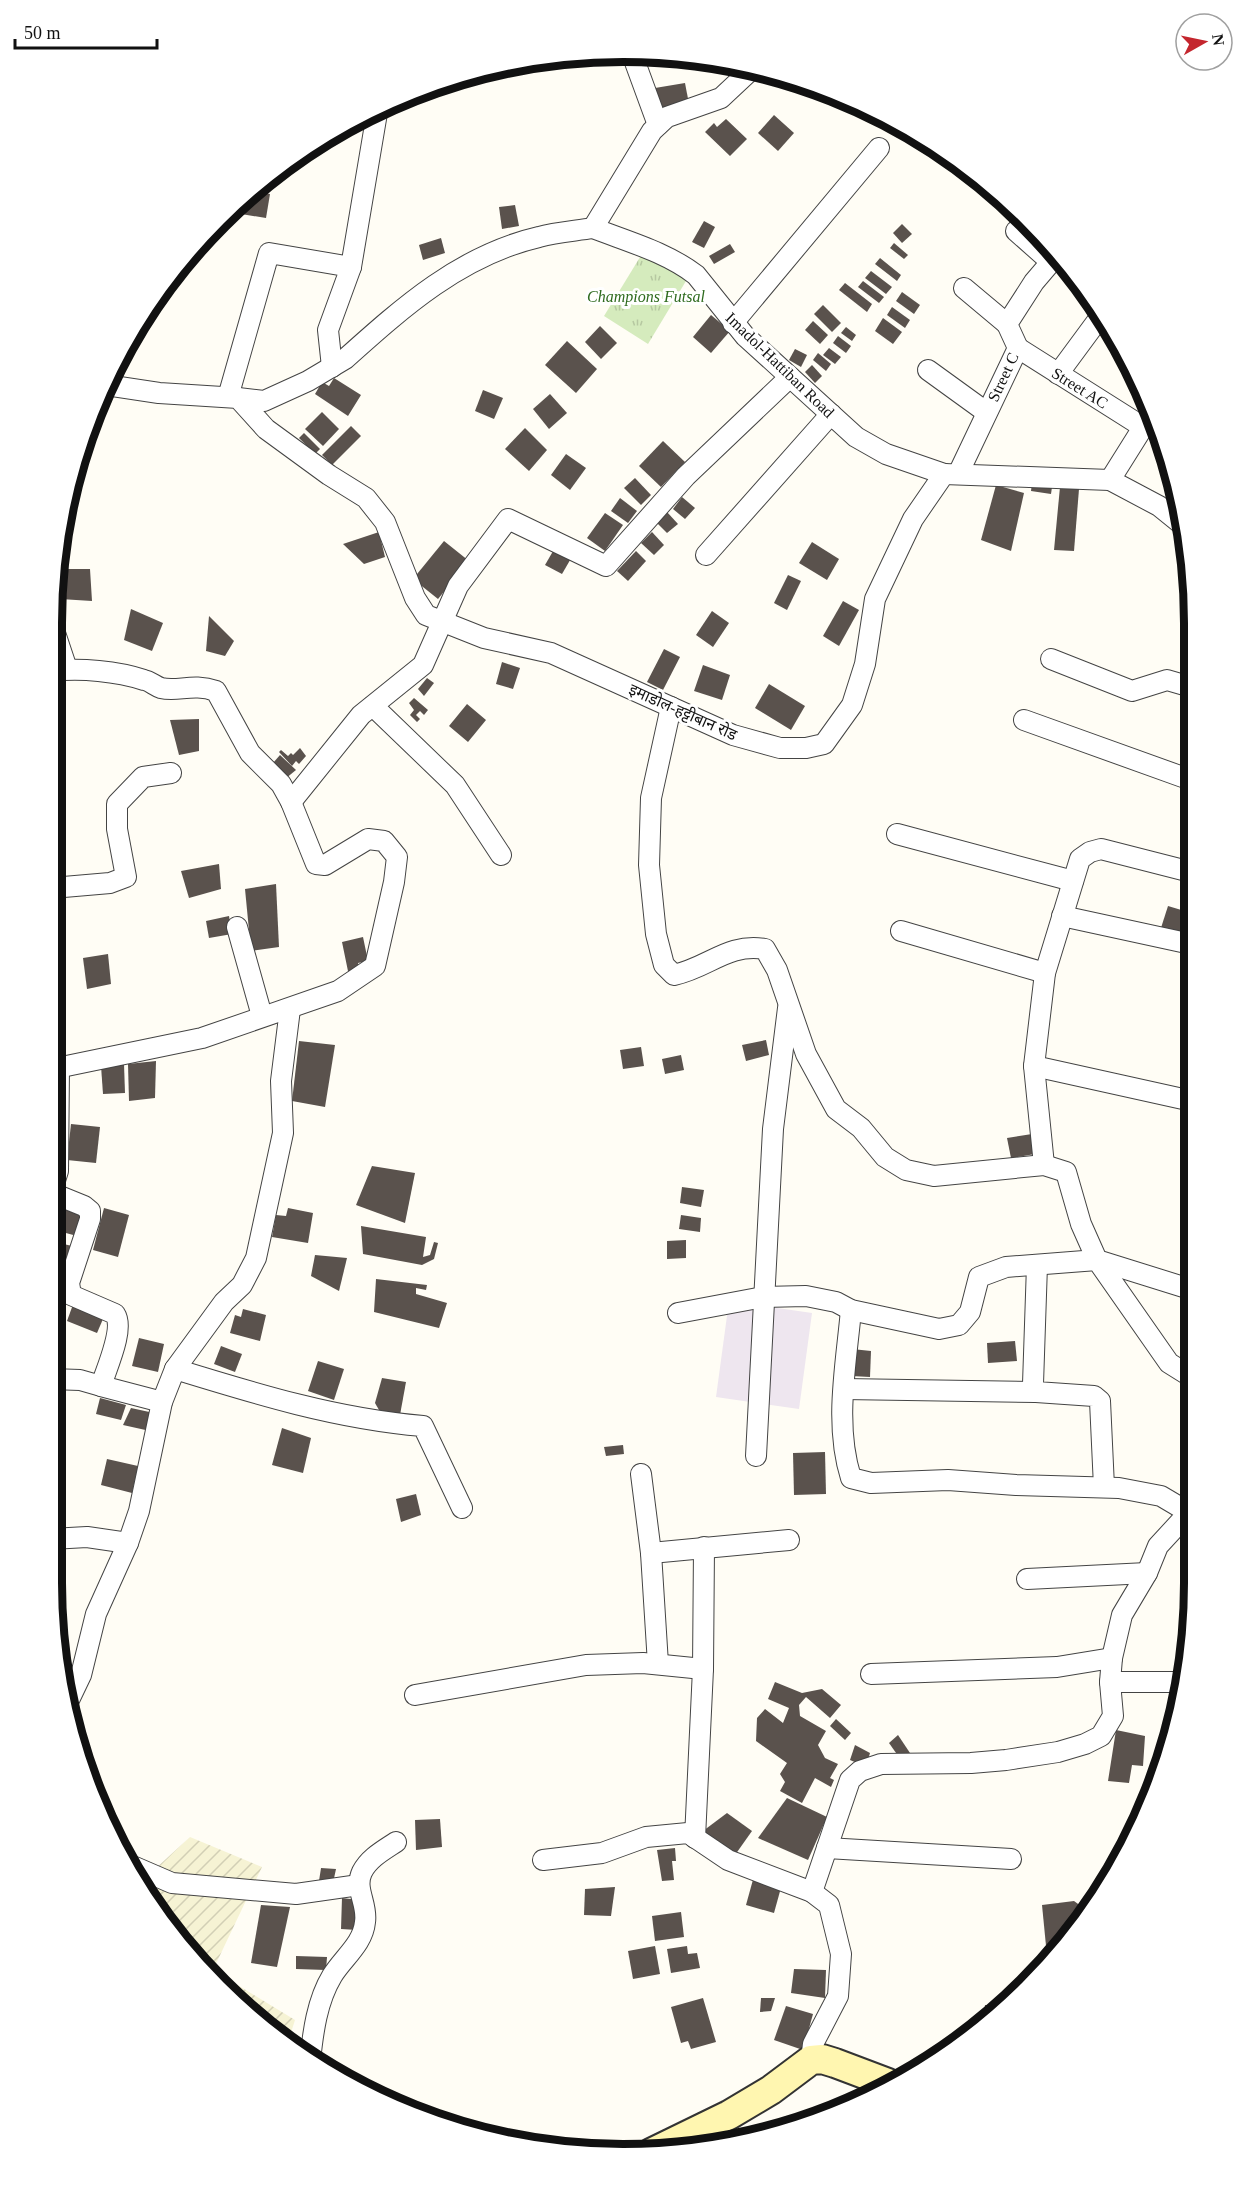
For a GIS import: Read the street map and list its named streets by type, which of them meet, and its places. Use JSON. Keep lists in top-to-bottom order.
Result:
{
  "streets": {
    "street": [
      "Imadol-Hattiban Road",
      "Street C",
      "Street AC",
      "इमाडोल-हट्टीबान रोड"
    ]
  },
  "crossings": [
    ["Imadol-Hattiban Road", "Street C"],
    ["Imadol-Hattiban Road", "इमाडोल-हट्टीबान रोड"],
    ["Street C", "Street AC"],
    ["Street C", "इमाडोल-हट्टीबान रोड"]
  ],
  "parks": ["Champions Futsal"],
  "scale_bar": "50 m",
  "north": "right"
}
